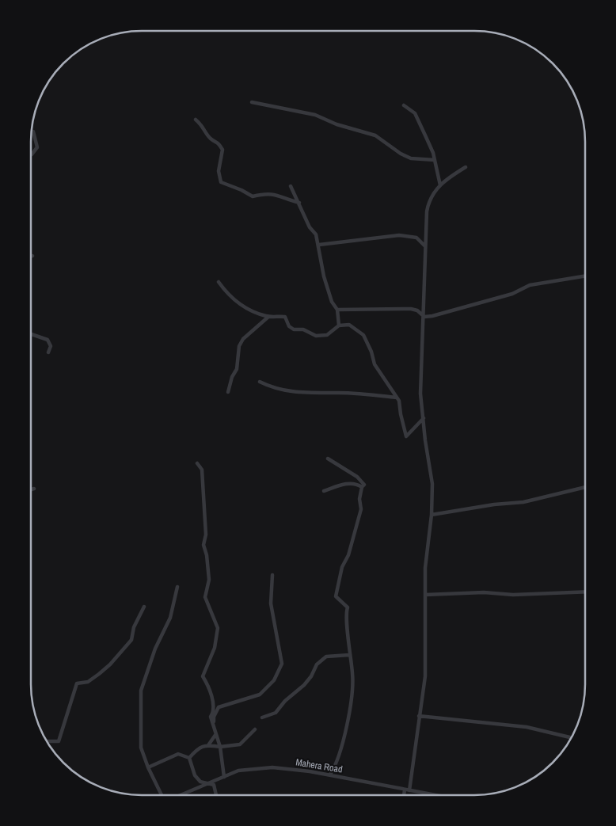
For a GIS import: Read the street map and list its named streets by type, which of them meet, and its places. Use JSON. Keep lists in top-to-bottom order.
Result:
{
  "streets": {
    "street": ["Mahera Road"]
  }
}
